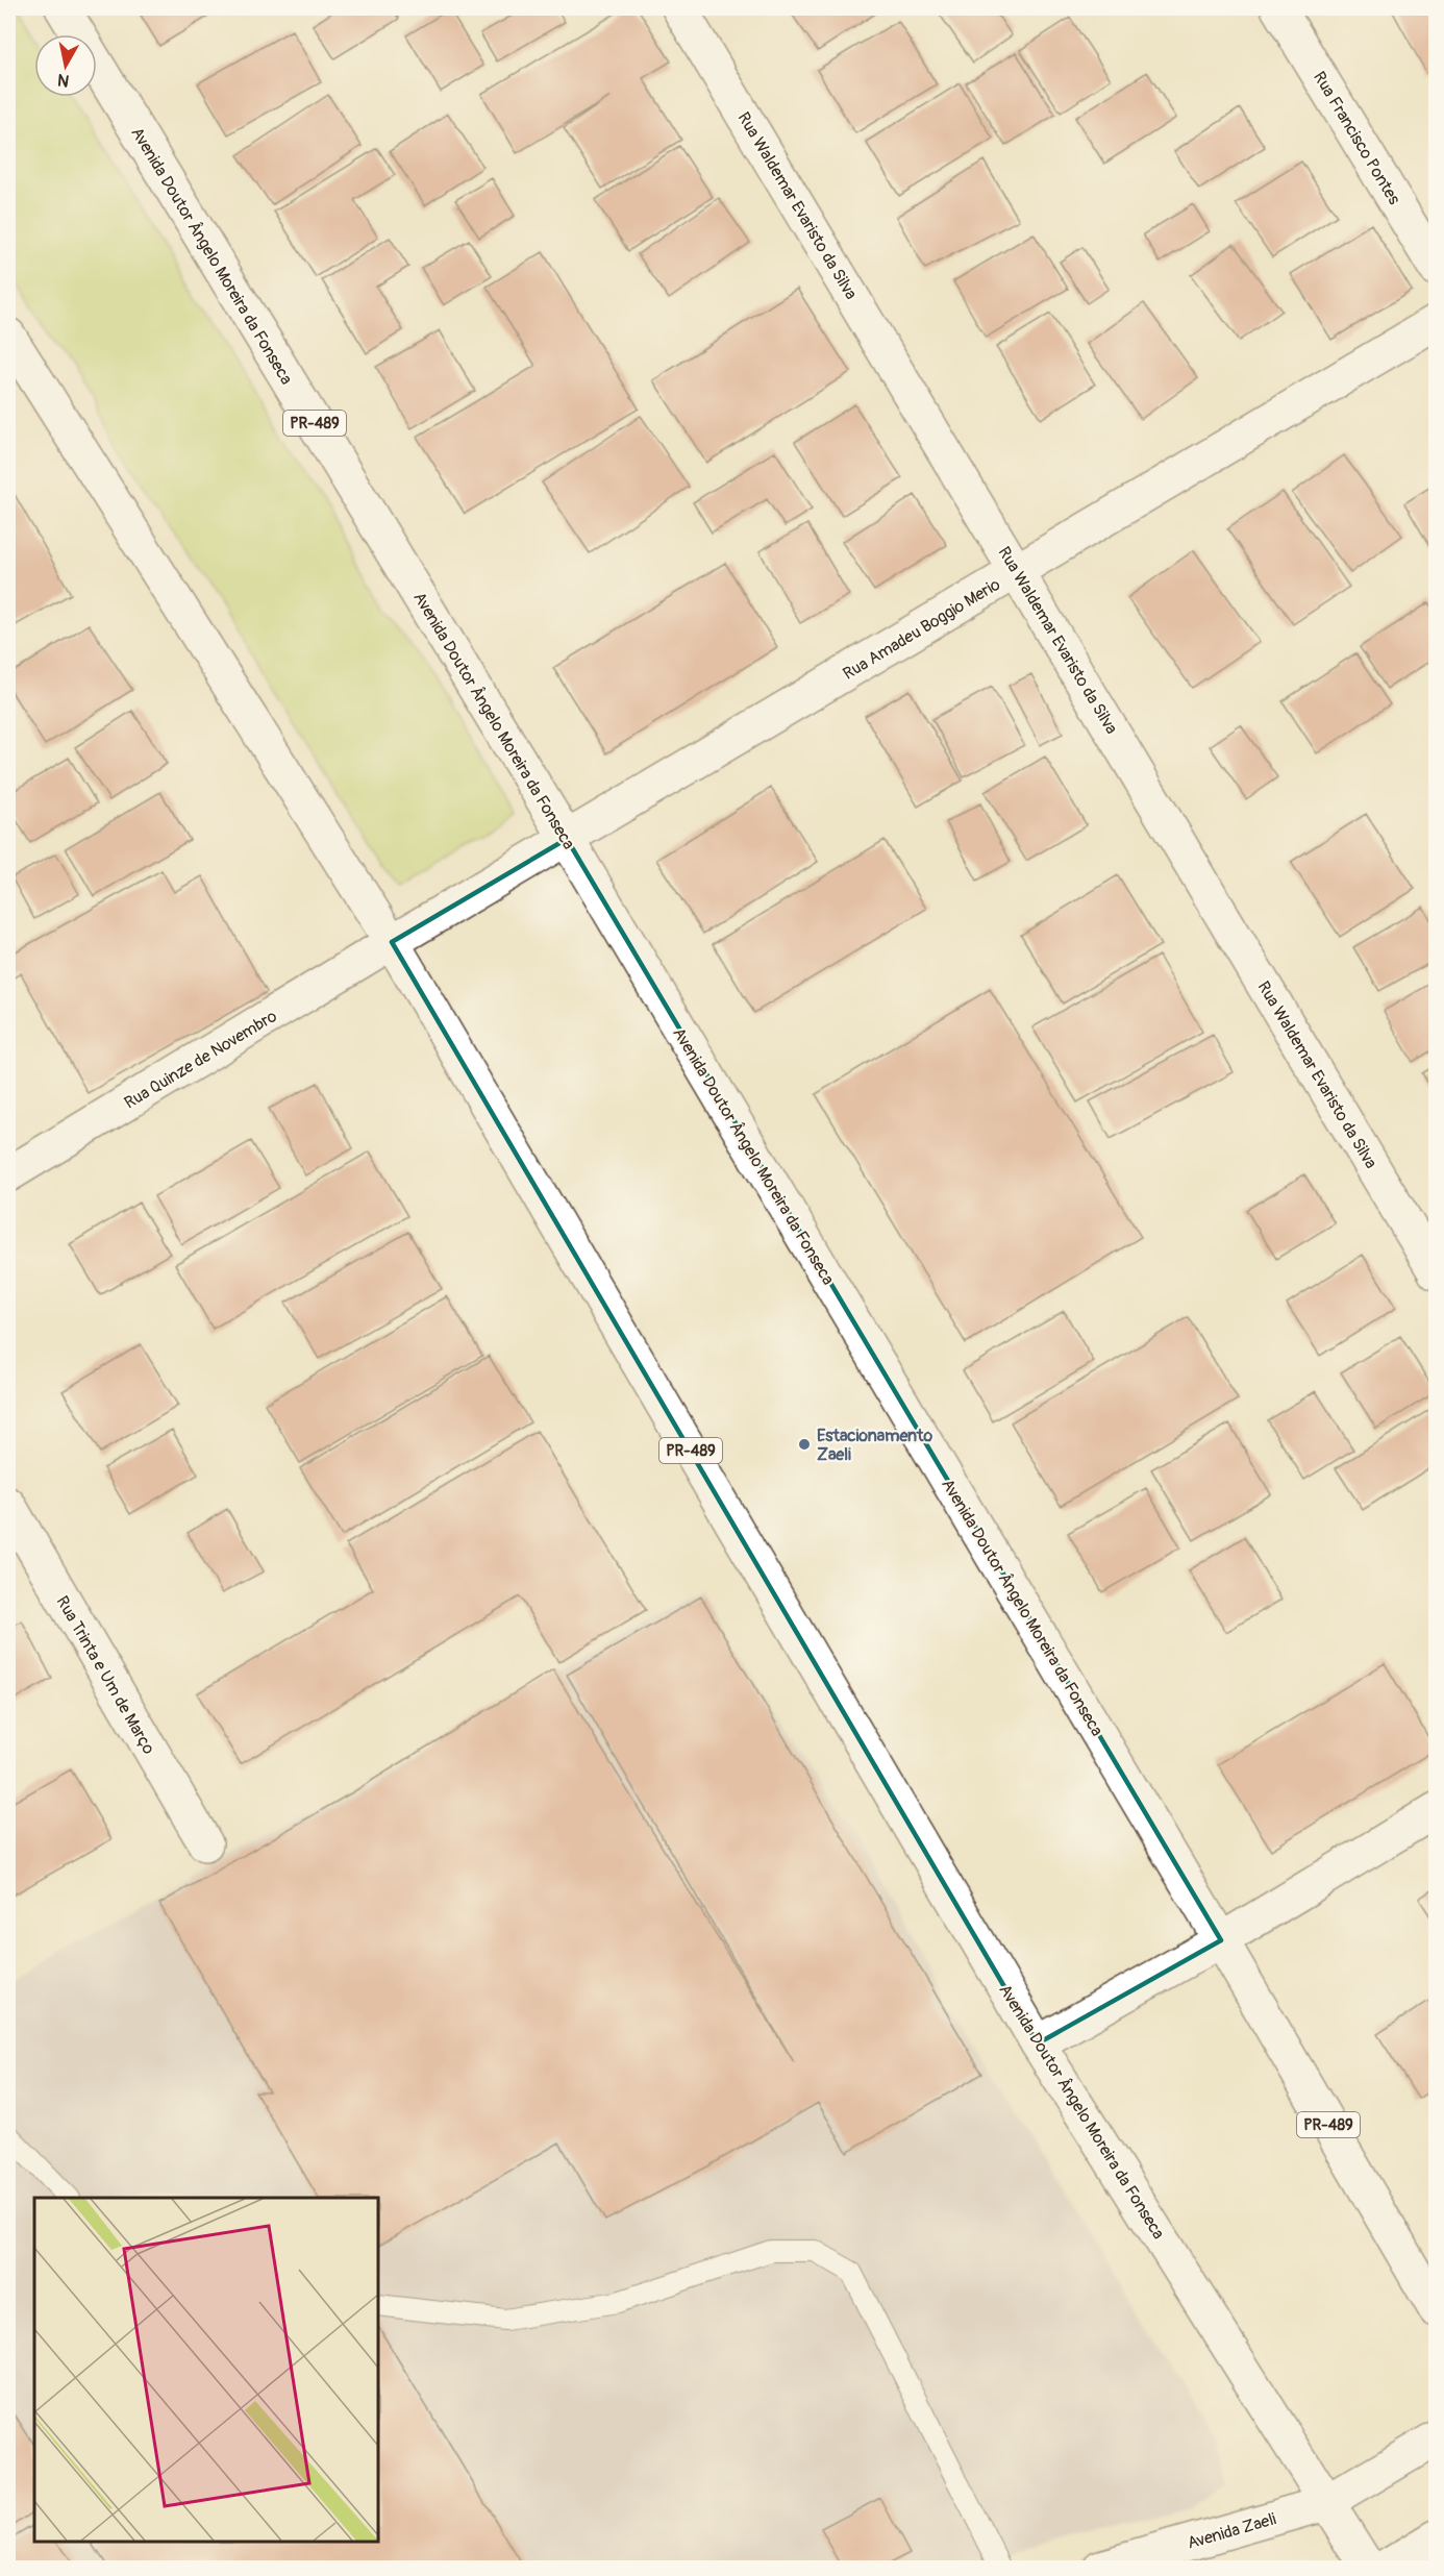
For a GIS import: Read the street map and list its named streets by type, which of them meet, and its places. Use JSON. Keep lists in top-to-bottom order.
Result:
{
  "streets": {
    "main road": [
      "Rua Francisco Pontes",
      "Rua Waldemar Evaristo da Silva",
      "Avenida Doutor Ângelo Moreira da Fonseca",
      "PR-489",
      "Rua Amadeu Boggio Merio",
      "Rua Quinze de Novembro",
      "Rua Trinta e Um de Março",
      "Avenida Zaeli"
    ]
  },
  "crossings": [
    ["Rua Waldemar Evaristo da Silva", "Rua Amadeu Boggio Merio"],
    ["Avenida Doutor Ângelo Moreira da Fonseca", "Rua Amadeu Boggio Merio"],
    ["Avenida Doutor Ângelo Moreira da Fonseca", "Rua Quinze de Novembro"],
    ["Avenida Doutor Ângelo Moreira da Fonseca", "Avenida Zaeli"],
    ["Rua Amadeu Boggio Merio", "Rua Quinze de Novembro"]
  ],
  "places": ["Estacionamento Zaeli"],
  "north": "bottom"
}
